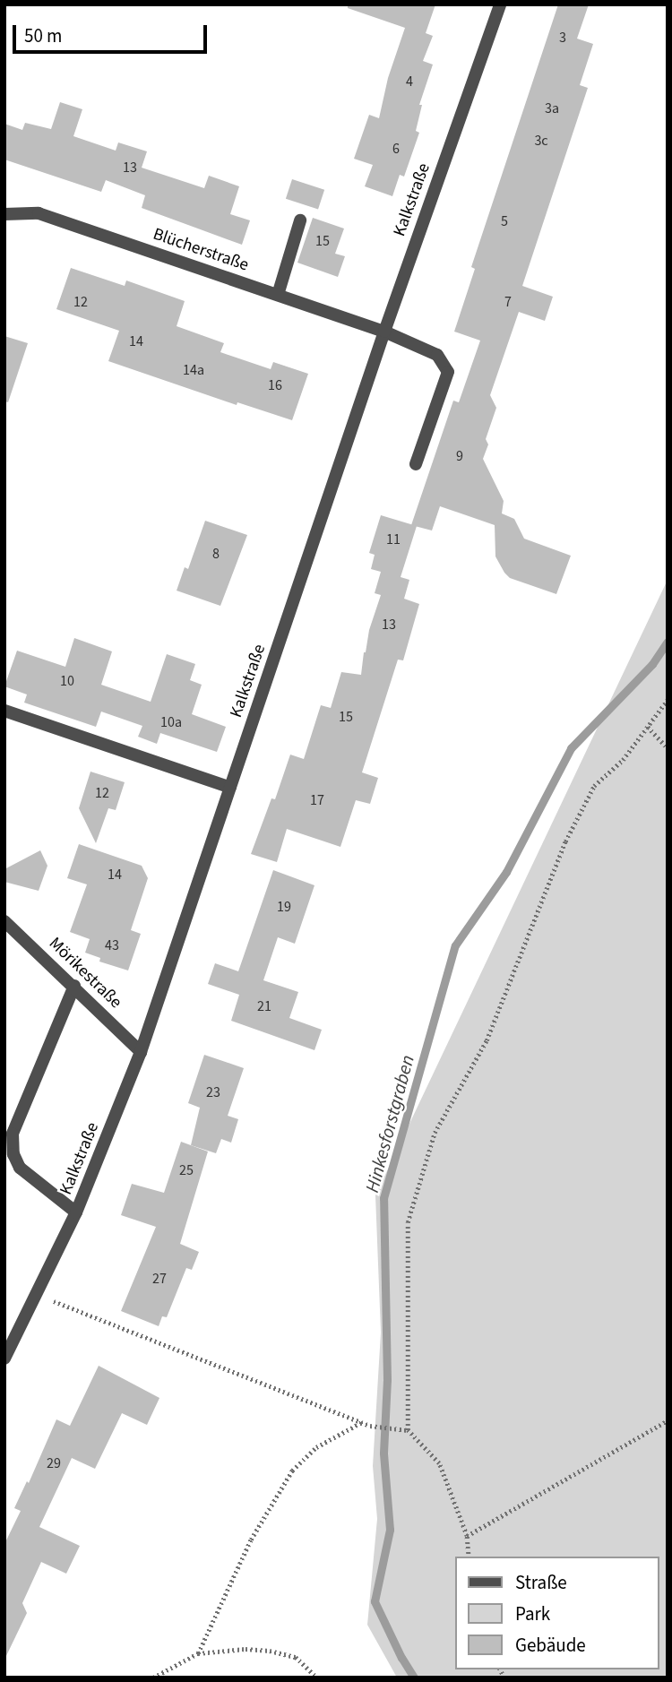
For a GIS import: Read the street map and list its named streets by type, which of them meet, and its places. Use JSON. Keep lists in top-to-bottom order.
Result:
{
  "streets": {
    "street": ["Kalkstraße", "Blücherstraße", "Mörikestraße"]
  },
  "crossings": [
    ["Kalkstraße", "Blücherstraße"],
    ["Kalkstraße", "Mörikestraße"]
  ],
  "water": ["Hinkesforstgraben"],
  "house_numbers": [
    "3",
    "4",
    "3a",
    "3c",
    "6",
    "13",
    "5",
    "15",
    "12",
    "7",
    "14",
    "14a",
    "16",
    "9",
    "11",
    "8",
    "13",
    "10",
    "15",
    "10a",
    "12",
    "17",
    "14",
    "19",
    "43",
    "21",
    "23",
    "25",
    "27",
    "29"
  ],
  "legend": ["Straße", "Park", "Gebäude"],
  "scale_bar": "50 m"
}
